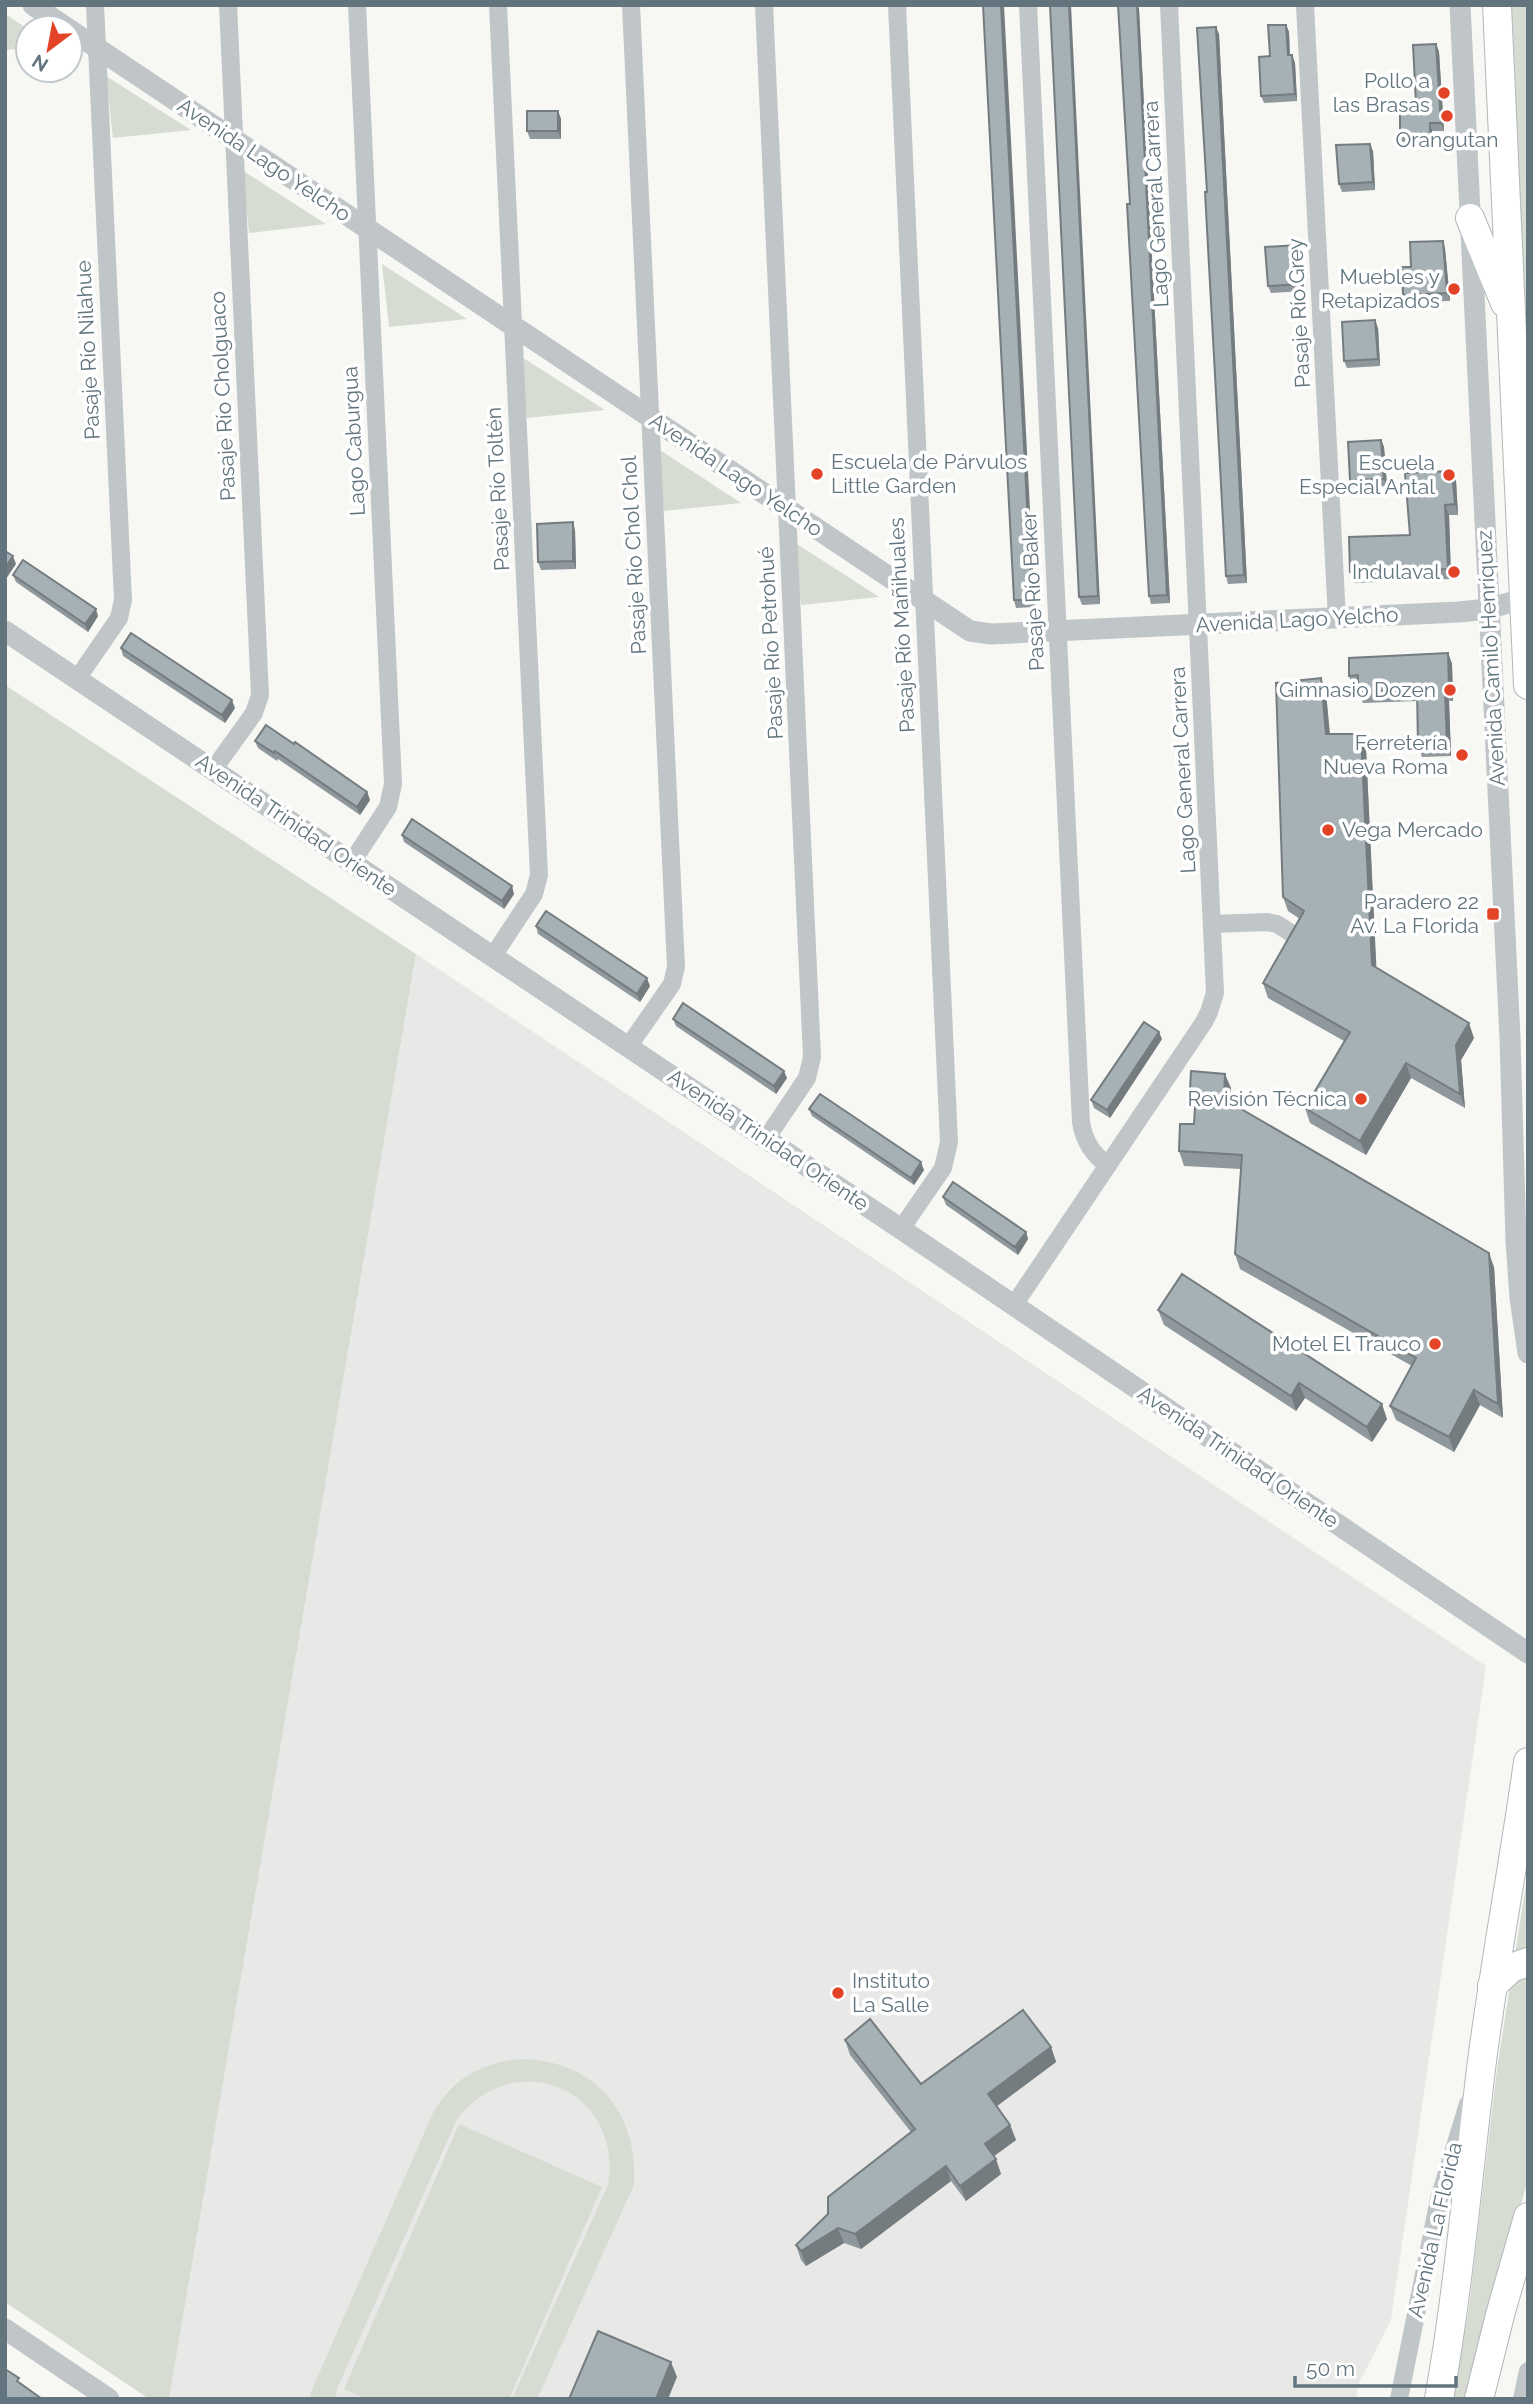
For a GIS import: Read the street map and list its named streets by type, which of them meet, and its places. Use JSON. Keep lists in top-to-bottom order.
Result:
{
  "streets": {
    "main road": ["Avenida Camilo Henríquez", "Avenida La Florida"],
    "street": [
      "Avenida Lago Yelcho",
      "Lago General Carrera",
      "Pasaje Río Grey",
      "Pasaje Río Nilahue",
      "Pasaje Río Cholguaco",
      "Lago Caburgua",
      "Pasaje Río Toltén",
      "Pasaje Río Chol Chol",
      "Pasaje Río Baker",
      "Pasaje Río Mañihuales",
      "Pasaje Río Petrohué",
      "Avenida Trinidad Oriente"
    ]
  },
  "crossings": [
    ["Avenida Lago Yelcho", "Lago General Carrera"],
    ["Avenida Lago Yelcho", "Pasaje Río Grey"],
    ["Avenida Lago Yelcho", "Pasaje Río Nilahue"],
    ["Avenida Lago Yelcho", "Pasaje Río Cholguaco"],
    ["Avenida Lago Yelcho", "Lago Caburgua"],
    ["Avenida Lago Yelcho", "Pasaje Río Toltén"],
    ["Avenida Lago Yelcho", "Pasaje Río Chol Chol"],
    ["Avenida Lago Yelcho", "Pasaje Río Baker"],
    ["Avenida Lago Yelcho", "Pasaje Río Mañihuales"],
    ["Avenida Lago Yelcho", "Pasaje Río Petrohué"],
    ["Avenida Lago Yelcho", "Avenida Camilo Henríquez"],
    ["Lago General Carrera", "Pasaje Río Baker"],
    ["Lago General Carrera", "Avenida Trinidad Oriente"],
    ["Pasaje Río Nilahue", "Avenida Trinidad Oriente"],
    ["Pasaje Río Cholguaco", "Avenida Trinidad Oriente"],
    ["Lago Caburgua", "Avenida Trinidad Oriente"],
    ["Pasaje Río Toltén", "Avenida Trinidad Oriente"],
    ["Pasaje Río Chol Chol", "Avenida Trinidad Oriente"],
    ["Pasaje Río Mañihuales", "Avenida Trinidad Oriente"],
    ["Pasaje Río Petrohué", "Avenida Trinidad Oriente"]
  ],
  "places": {
    "other": [
      "Pollo a las Brasas",
      "Orangutan",
      "Muebles y Retapizados",
      "Escuela de Párvulos Little Garden",
      "Escuela Especial Antal",
      "Indulaval",
      "Gimnasio Dozen",
      "Ferretería Nueva Roma",
      "Vega Mercado",
      "Revisión Técnica",
      "Motel El Trauco",
      "Instituto La Salle"
    ],
    "transit": ["Paradero 22 Av. La Florida"]
  },
  "scale_bar": "50 m",
  "north": "bottom left"
}
